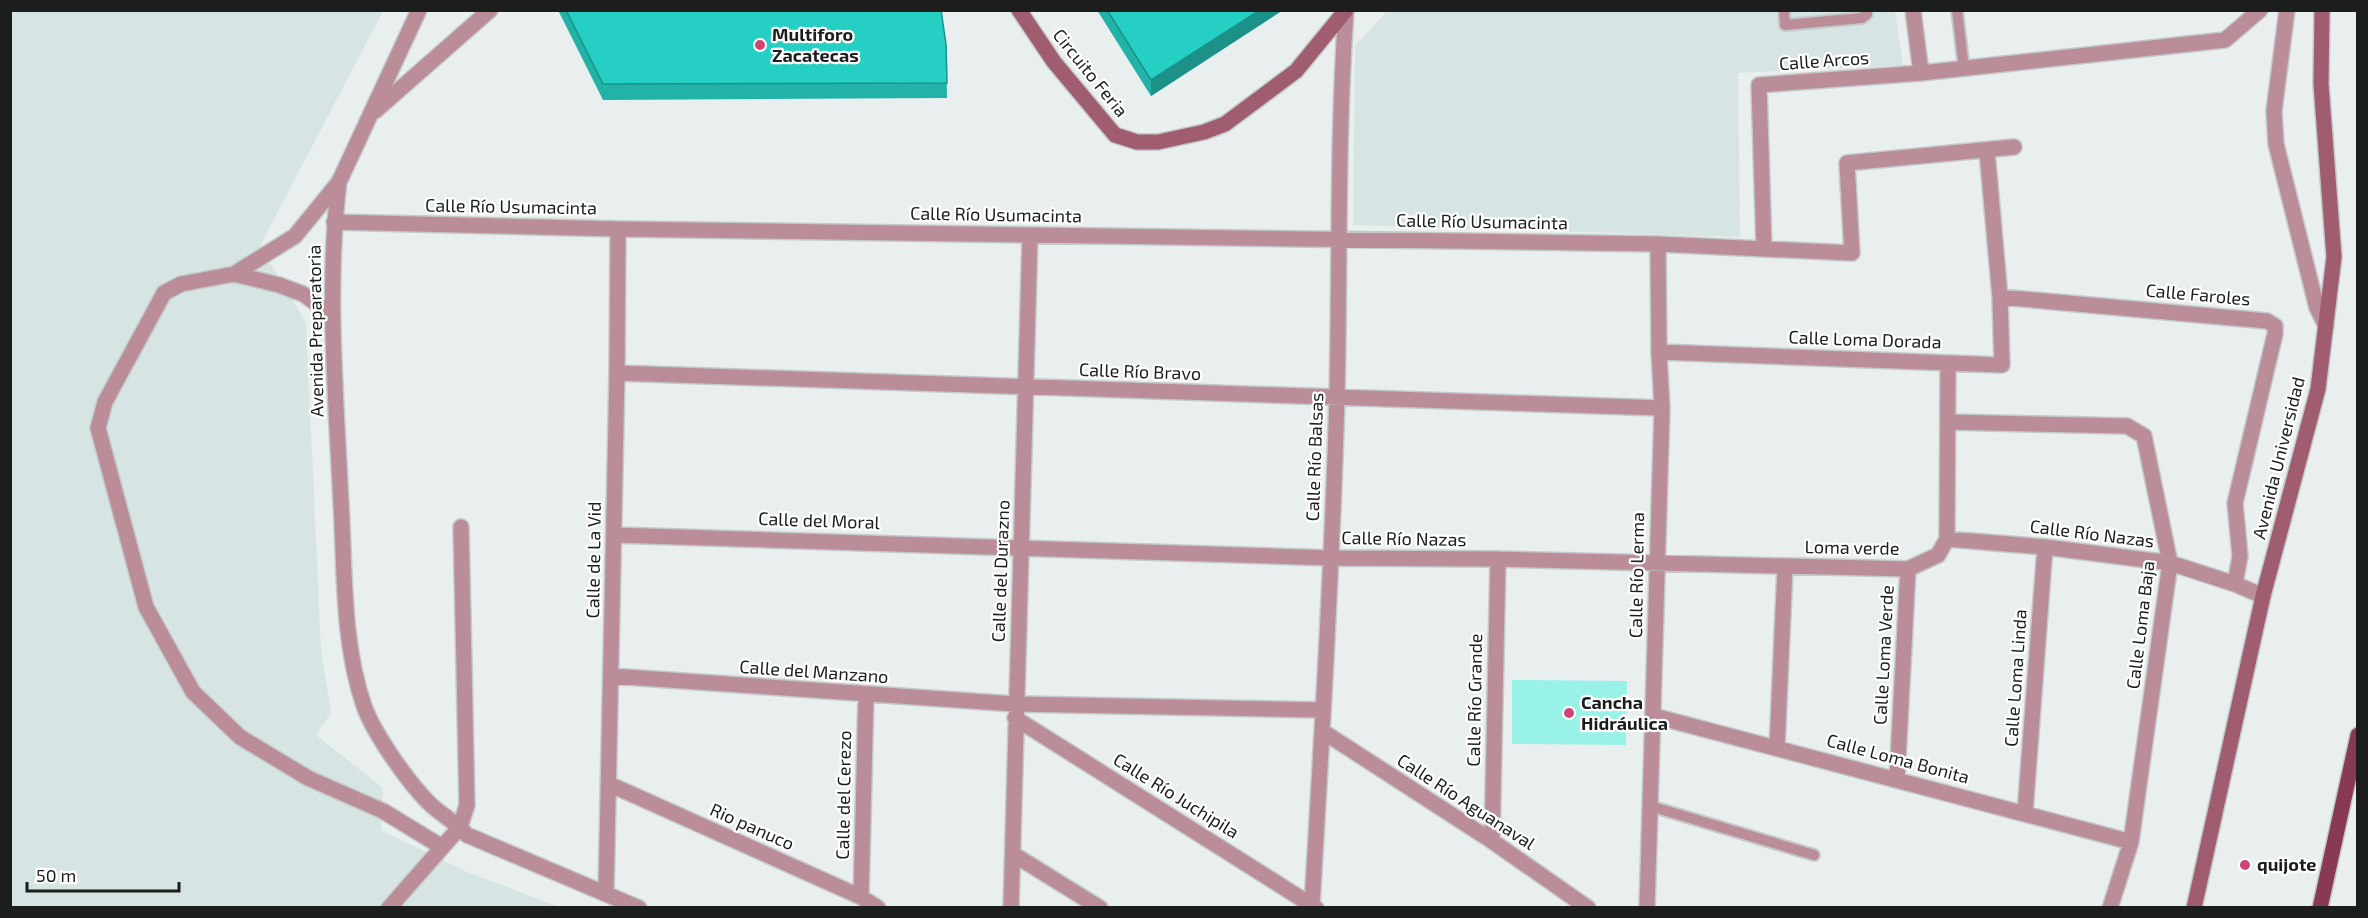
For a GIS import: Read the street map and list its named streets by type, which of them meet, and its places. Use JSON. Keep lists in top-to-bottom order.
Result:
{
  "streets": {
    "street": [
      "Calle Arcos",
      "Circuito Feria",
      "Calle Río Usumacinta",
      "Calle Faroles",
      "Avenida Preparatoria",
      "Calle Loma Dorada",
      "Calle Río Bravo",
      "Calle Río Balsas",
      "Avenida Universidad",
      "Calle del Moral",
      "Calle Río Nazas",
      "Loma verde",
      "Calle de La Vid",
      "Calle del Durazno",
      "Calle Río Lerma",
      "Calle Loma Baja",
      "Calle Loma Verde",
      "Calle del Manzano",
      "Calle Loma Linda",
      "Calle Río Grande",
      "Calle Loma Bonita",
      "Calle del Cerezo",
      "Calle Río Juchipila",
      "Calle Río Aguanaval",
      "Rio panuco"
    ]
  },
  "crossings": [
    ["Circuito Feria", "Calle Río Balsas"],
    ["Calle Río Usumacinta", "Avenida Preparatoria"],
    ["Calle Río Usumacinta", "Calle Río Balsas"],
    ["Calle Río Usumacinta", "Calle de La Vid"],
    ["Calle Río Usumacinta", "Calle del Durazno"],
    ["Calle Río Usumacinta", "Calle Río Lerma"],
    ["Calle Faroles", "Calle Loma Dorada"],
    ["Calle Faroles", "Calle Río Nazas"],
    ["Avenida Preparatoria", "Calle de La Vid"],
    ["Calle Loma Dorada", "Calle Río Lerma"],
    ["Calle Río Bravo", "Calle Río Balsas"],
    ["Calle Río Bravo", "Calle de La Vid"],
    ["Calle Río Bravo", "Calle del Durazno"],
    ["Calle Río Bravo", "Calle Río Lerma"],
    ["Calle Río Balsas", "Calle Río Nazas"],
    ["Calle Río Balsas", "Calle Río Juchipila"],
    ["Calle Río Balsas", "Calle Río Aguanaval"],
    ["Avenida Universidad", "Calle Río Nazas"],
    ["Calle del Moral", "Calle Río Nazas"],
    ["Calle del Moral", "Calle de La Vid"],
    ["Calle del Moral", "Calle del Durazno"],
    ["Calle Río Nazas", "Loma verde"],
    ["Calle Río Nazas", "Calle del Durazno"],
    ["Calle Río Nazas", "Calle Río Lerma"],
    ["Calle Río Nazas", "Calle Loma Baja"],
    ["Calle Río Nazas", "Calle Loma Linda"],
    ["Calle Río Nazas", "Calle Río Grande"],
    ["Loma verde", "Calle Loma Verde"],
    ["Loma verde", "Calle Loma Bonita"],
    ["Calle de La Vid", "Calle del Manzano"],
    ["Calle de La Vid", "Rio panuco"],
    ["Calle del Durazno", "Calle del Manzano"],
    ["Calle del Durazno", "Calle Río Juchipila"],
    ["Calle Río Lerma", "Calle Loma Bonita"],
    ["Calle Loma Baja", "Calle Loma Bonita"],
    ["Calle Loma Verde", "Calle Loma Bonita"],
    ["Calle del Manzano", "Calle del Cerezo"],
    ["Calle del Manzano", "Calle Río Juchipila"],
    ["Calle Loma Linda", "Calle Loma Bonita"],
    ["Calle Río Grande", "Calle Río Aguanaval"],
    ["Calle del Cerezo", "Rio panuco"]
  ],
  "places": ["Multiforo Zacatecas", "Cancha Hidráulica", "quijote"],
  "scale_bar": "50 m"
}
